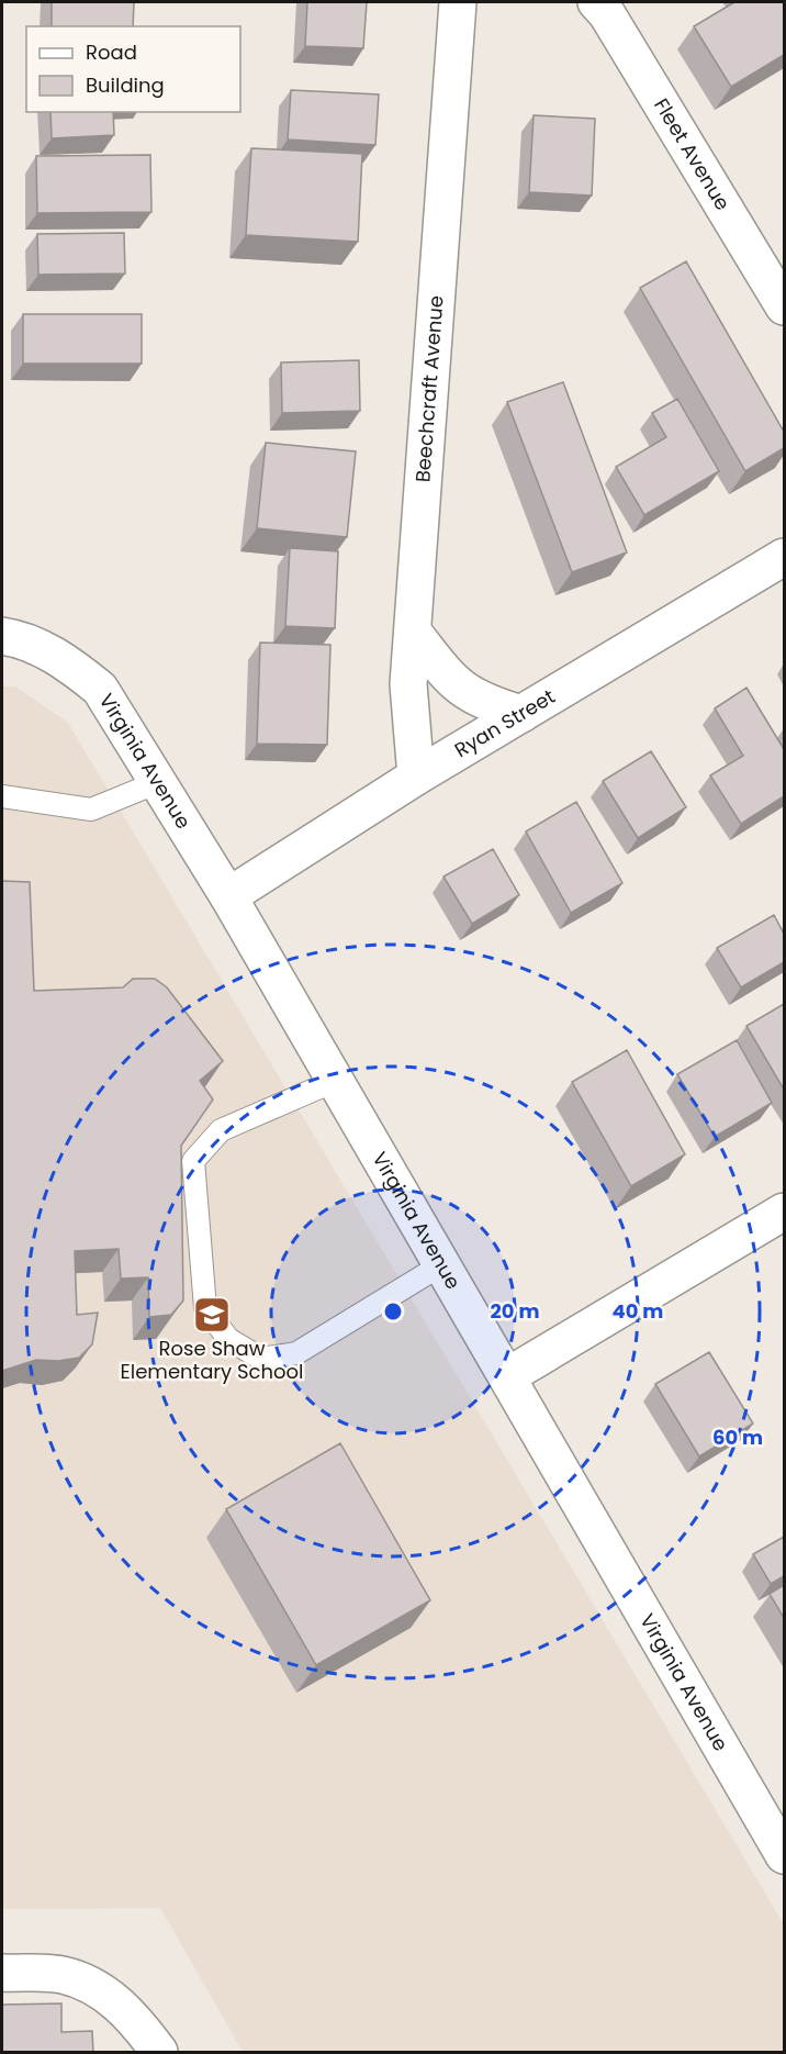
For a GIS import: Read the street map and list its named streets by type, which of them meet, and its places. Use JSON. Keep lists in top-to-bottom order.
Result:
{
  "streets": {
    "street": [
      "Fleet Avenue",
      "Beechcraft Avenue",
      "Ryan Street",
      "Virginia Avenue"
    ]
  },
  "crossings": [
    ["Beechcraft Avenue", "Ryan Street"],
    ["Ryan Street", "Virginia Avenue"]
  ],
  "places": {
    "school or university": ["Rose Shaw Elementary School"]
  },
  "legend": ["Road", "Building"],
  "rings": ["20 m", "40 m", "60 m"]
}
